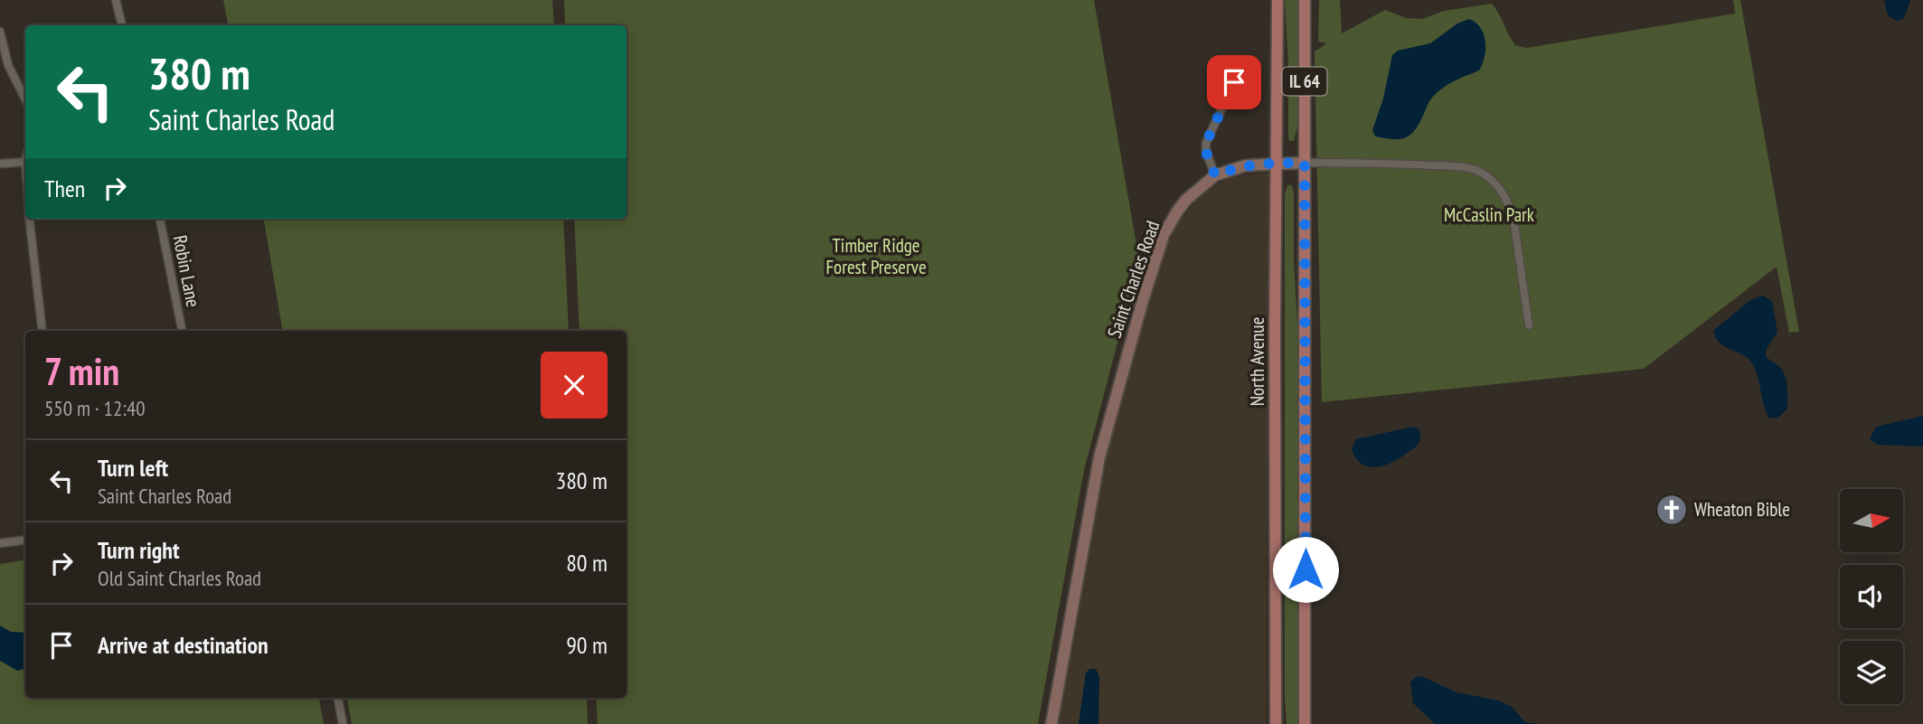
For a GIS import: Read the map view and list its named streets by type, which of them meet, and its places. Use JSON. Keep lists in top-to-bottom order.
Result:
{
  "streets": {
    "main road": ["IL 64", "North Avenue"],
    "street": ["Robin Lane", "Saint Charles Road"]
  },
  "crossings": [
    ["IL 64", "Saint Charles Road"],
    ["Saint Charles Road", "North Avenue"]
  ],
  "parks": ["McCaslin Park", "Timber Ridge Forest Preserve"],
  "places": {
    "church": ["Wheaton Bible"]
  },
  "north": "right",
  "page": {
    "turn": ["380 m", "Saint Charles Road"],
    "then": "Then",
    "heading": ["7 min", "550 m · 12:40"],
    "list": [
      {
        "name": "Turn left",
        "note": "Saint Charles Road",
        "value": "380 m"
      },
      {
        "name": "Turn right",
        "note": "Old Saint Charles Road",
        "value": "80 m"
      },
      {
        "name": "Arrive at destination",
        "value": "90 m"
      }
    ]
  }
}
